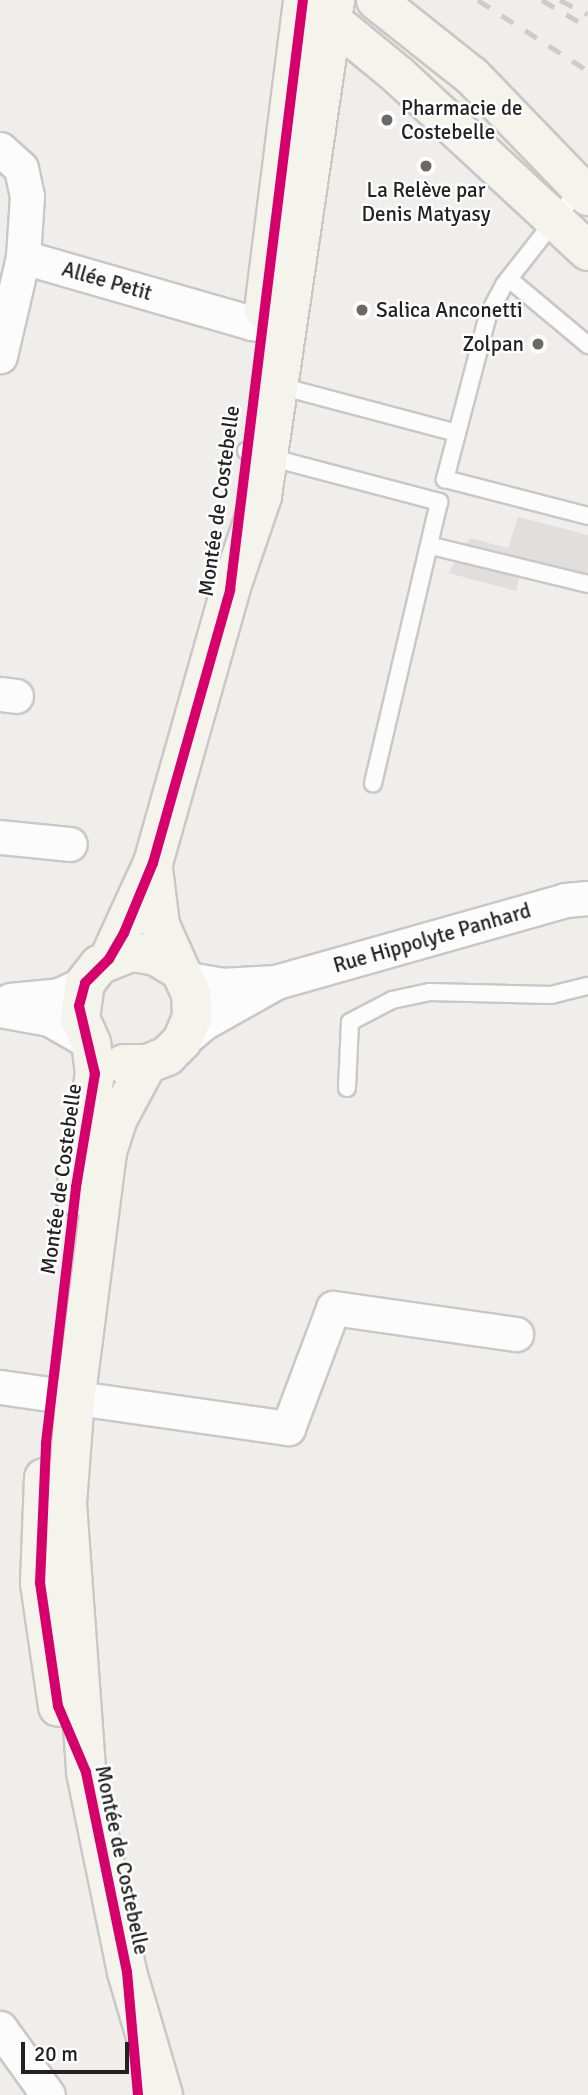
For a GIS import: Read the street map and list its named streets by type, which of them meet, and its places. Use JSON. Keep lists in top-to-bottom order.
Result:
{
  "streets": {
    "main road": ["Montée de Costebelle"],
    "street": ["Allée Petit", "Rue Hippolyte Panhard"]
  },
  "crossings": [
    ["Allée Petit", "Montée de Costebelle"],
    ["Montée de Costebelle", "Rue Hippolyte Panhard"]
  ],
  "places": [
    "Pharmacie de Costebelle",
    "La Relève par Denis Matyasy",
    "Salica Anconetti",
    "Zolpan"
  ],
  "scale_bar": "20 m"
}
